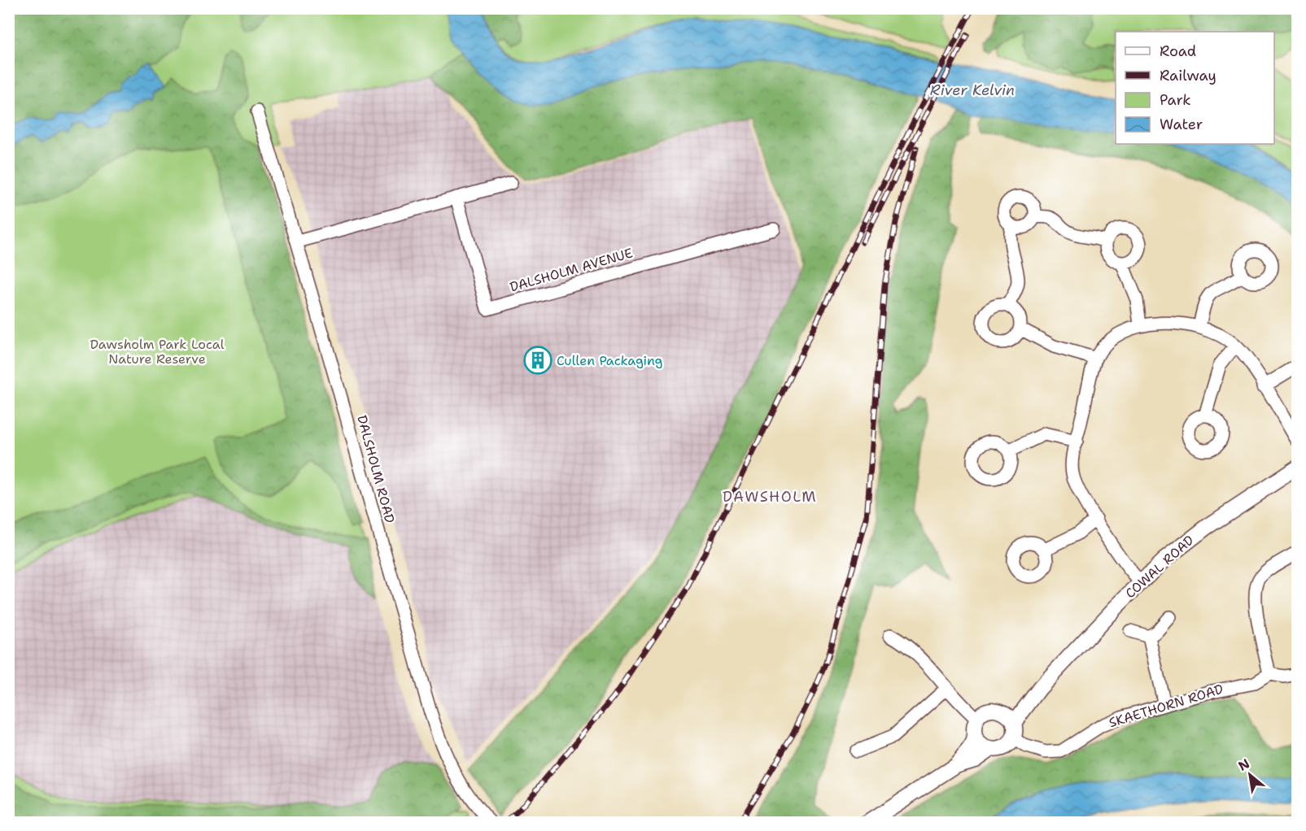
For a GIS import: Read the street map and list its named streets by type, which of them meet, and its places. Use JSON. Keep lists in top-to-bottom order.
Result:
{
  "streets": {
    "street": [
      "DALSHOLM AVENUE",
      "DALSHOLM ROAD",
      "COWAL ROAD",
      "SKAETHORN ROAD"
    ]
  },
  "crossings": [
    ["COWAL ROAD", "SKAETHORN ROAD"]
  ],
  "districts": ["DAWSHOLM"],
  "water": ["River Kelvin"],
  "parks": ["Dawsholm Park Local Nature Reserve"],
  "places": {
    "building": ["Cullen Packaging"]
  },
  "legend": [
    "Road",
    "Railway",
    "Park",
    "Water"
  ],
  "north": "top left"
}
